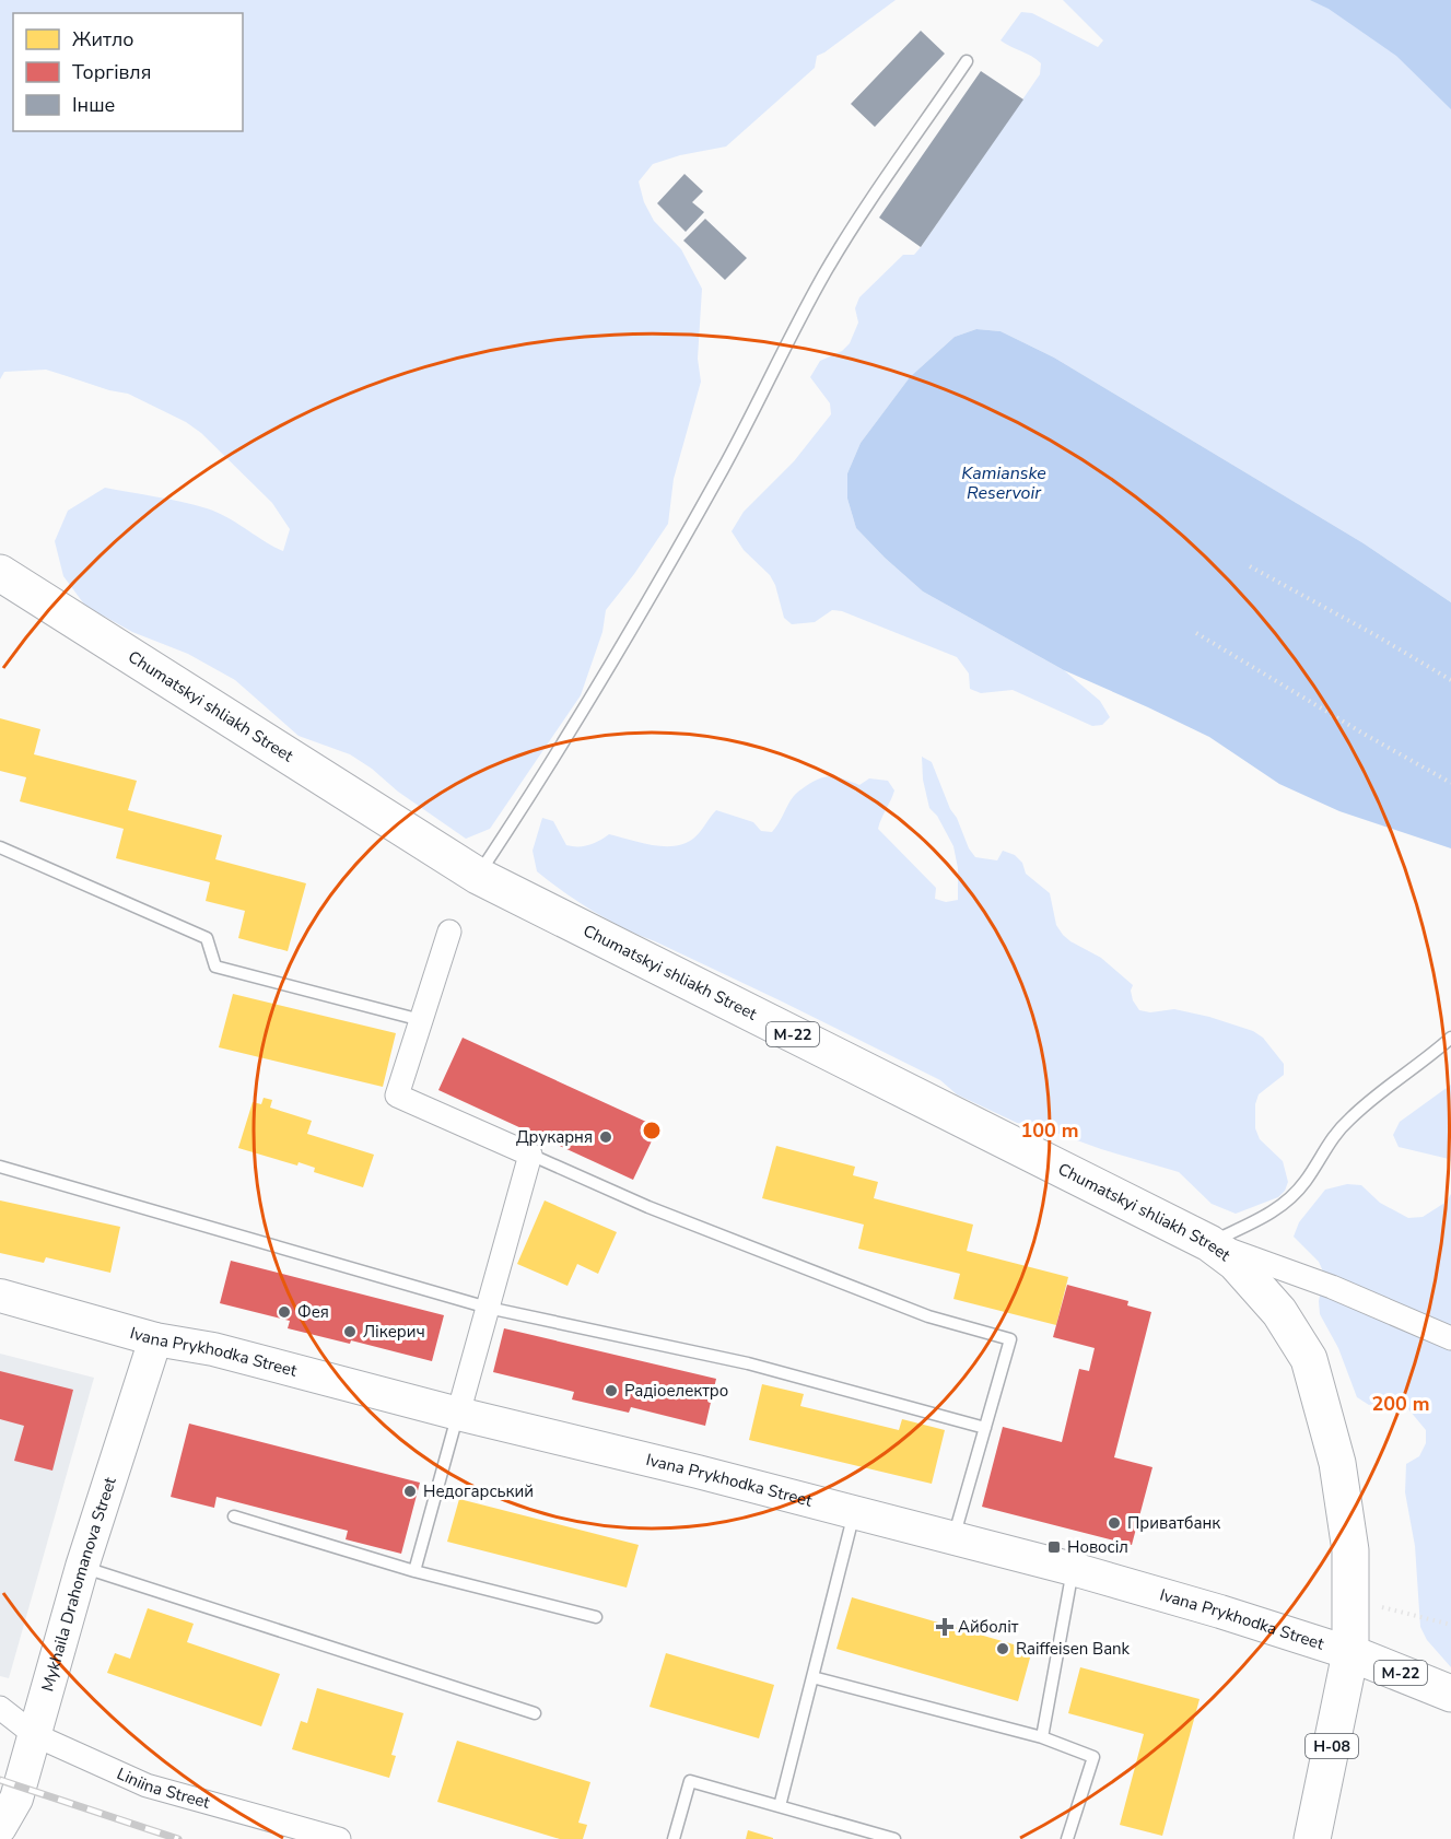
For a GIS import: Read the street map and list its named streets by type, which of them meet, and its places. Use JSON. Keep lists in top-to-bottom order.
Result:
{
  "streets": {
    "main road": [
      "Chumatskyi shliakh Street",
      "М-22",
      "Ivana Prykhodka Street",
      "Mykhaila Drahomanova Street",
      "Н-08"
    ],
    "street": ["Liniina Street"]
  },
  "crossings": [
    ["Chumatskyi shliakh Street", "Ivana Prykhodka Street"],
    ["Chumatskyi shliakh Street", "Н-08"],
    ["Ivana Prykhodka Street", "Mykhaila Drahomanova Street"],
    ["Ivana Prykhodka Street", "Н-08"],
    ["Mykhaila Drahomanova Street", "Liniina Street"]
  ],
  "water": ["Kamianske Reservoir"],
  "places": {
    "other": [
      "Друкарня",
      "Фея",
      "Лікерич",
      "Радіоелектро",
      "Недогарський",
      "Приватбанк",
      "Raiffeisen Bank"
    ],
    "transit": ["Новосіл"],
    "health": ["Айболіт"]
  },
  "legend": ["Житло", "Торгівля", "Інше"],
  "rings": ["100 m", "200 m"]
}
